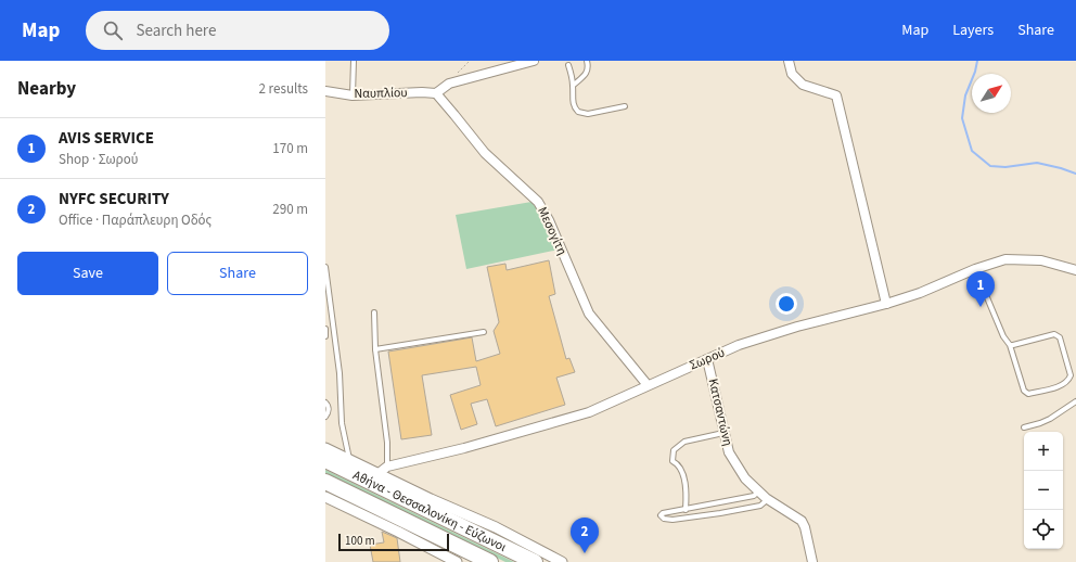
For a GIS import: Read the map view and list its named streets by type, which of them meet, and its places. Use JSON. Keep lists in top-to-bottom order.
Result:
{
  "streets": {
    "highway": ["Αθήνα - Θεσσαλονίκη - Εύζωνοι"],
    "street": [
      "Ναυπλίου",
      "Μεσογίτη",
      "Σωρού",
      "Κατσαντώνη"
    ]
  },
  "crossings": [
    ["Ναυπλίου", "Μεσογίτη"],
    ["Μεσογίτη", "Σωρού"],
    ["Σωρού", "Κατσαντώνη"]
  ],
  "scale_bar": "100 m",
  "north": "top right",
  "page": {
    "header": "Map",
    "search": "Search here",
    "nav": ["Map", "Layers", "Share"],
    "heading": ["Nearby", "2 results"],
    "list": [
      {
        "mark": "1",
        "name": "AVIS SERVICE",
        "note": "Shop · Σωρού",
        "value": "170 m"
      },
      {
        "mark": "2",
        "name": "NYFC SECURITY",
        "note": "Office · Παράπλευρη Οδός",
        "value": "290 m"
      }
    ],
    "buttons": ["Save", "Share"],
    "pins": ["1", "2"],
    "map_buttons": ["+", "−"],
    "scale": "100 m"
  }
}
